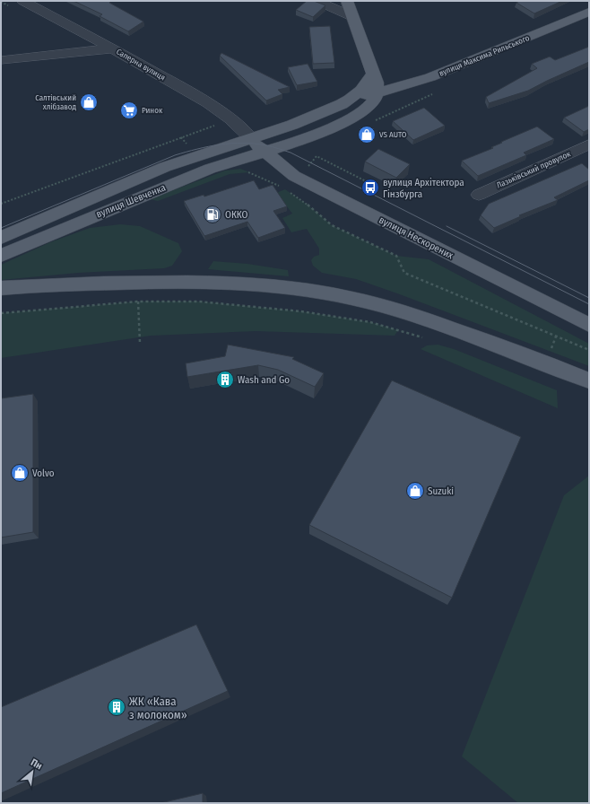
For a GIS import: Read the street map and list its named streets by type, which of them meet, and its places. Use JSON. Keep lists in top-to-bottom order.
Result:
{
  "streets": {
    "main road": ["вулиця Максима Рильського", "вулиця Шевченка", "вулиця Нескорених"],
    "street": ["Саперна вулиця", "Лазьківський провулок"]
  },
  "crossings": [
    ["вулиця Максима Рильського", "Саперна вулиця"],
    ["вулиця Максима Рильського", "вулиця Шевченка"],
    ["вулиця Максима Рильського", "вулиця Нескорених"],
    ["Саперна вулиця", "вулиця Шевченка"],
    ["Саперна вулиця", "вулиця Нескорених"],
    ["вулиця Шевченка", "вулиця Нескорених"]
  ],
  "places": {
    "shop": [
      "Салтівський хлібзавод",
      "VS AUTO",
      "Volvo",
      "Suzuki"
    ],
    "supermarket": ["Ринок"],
    "bus stop": ["вулиця Архітектора Гінзбурга"],
    "fuel station": ["ОККО"],
    "building": ["Wash and Go", "ЖК «Кава з молоком»"]
  },
  "north": "top right"
}
